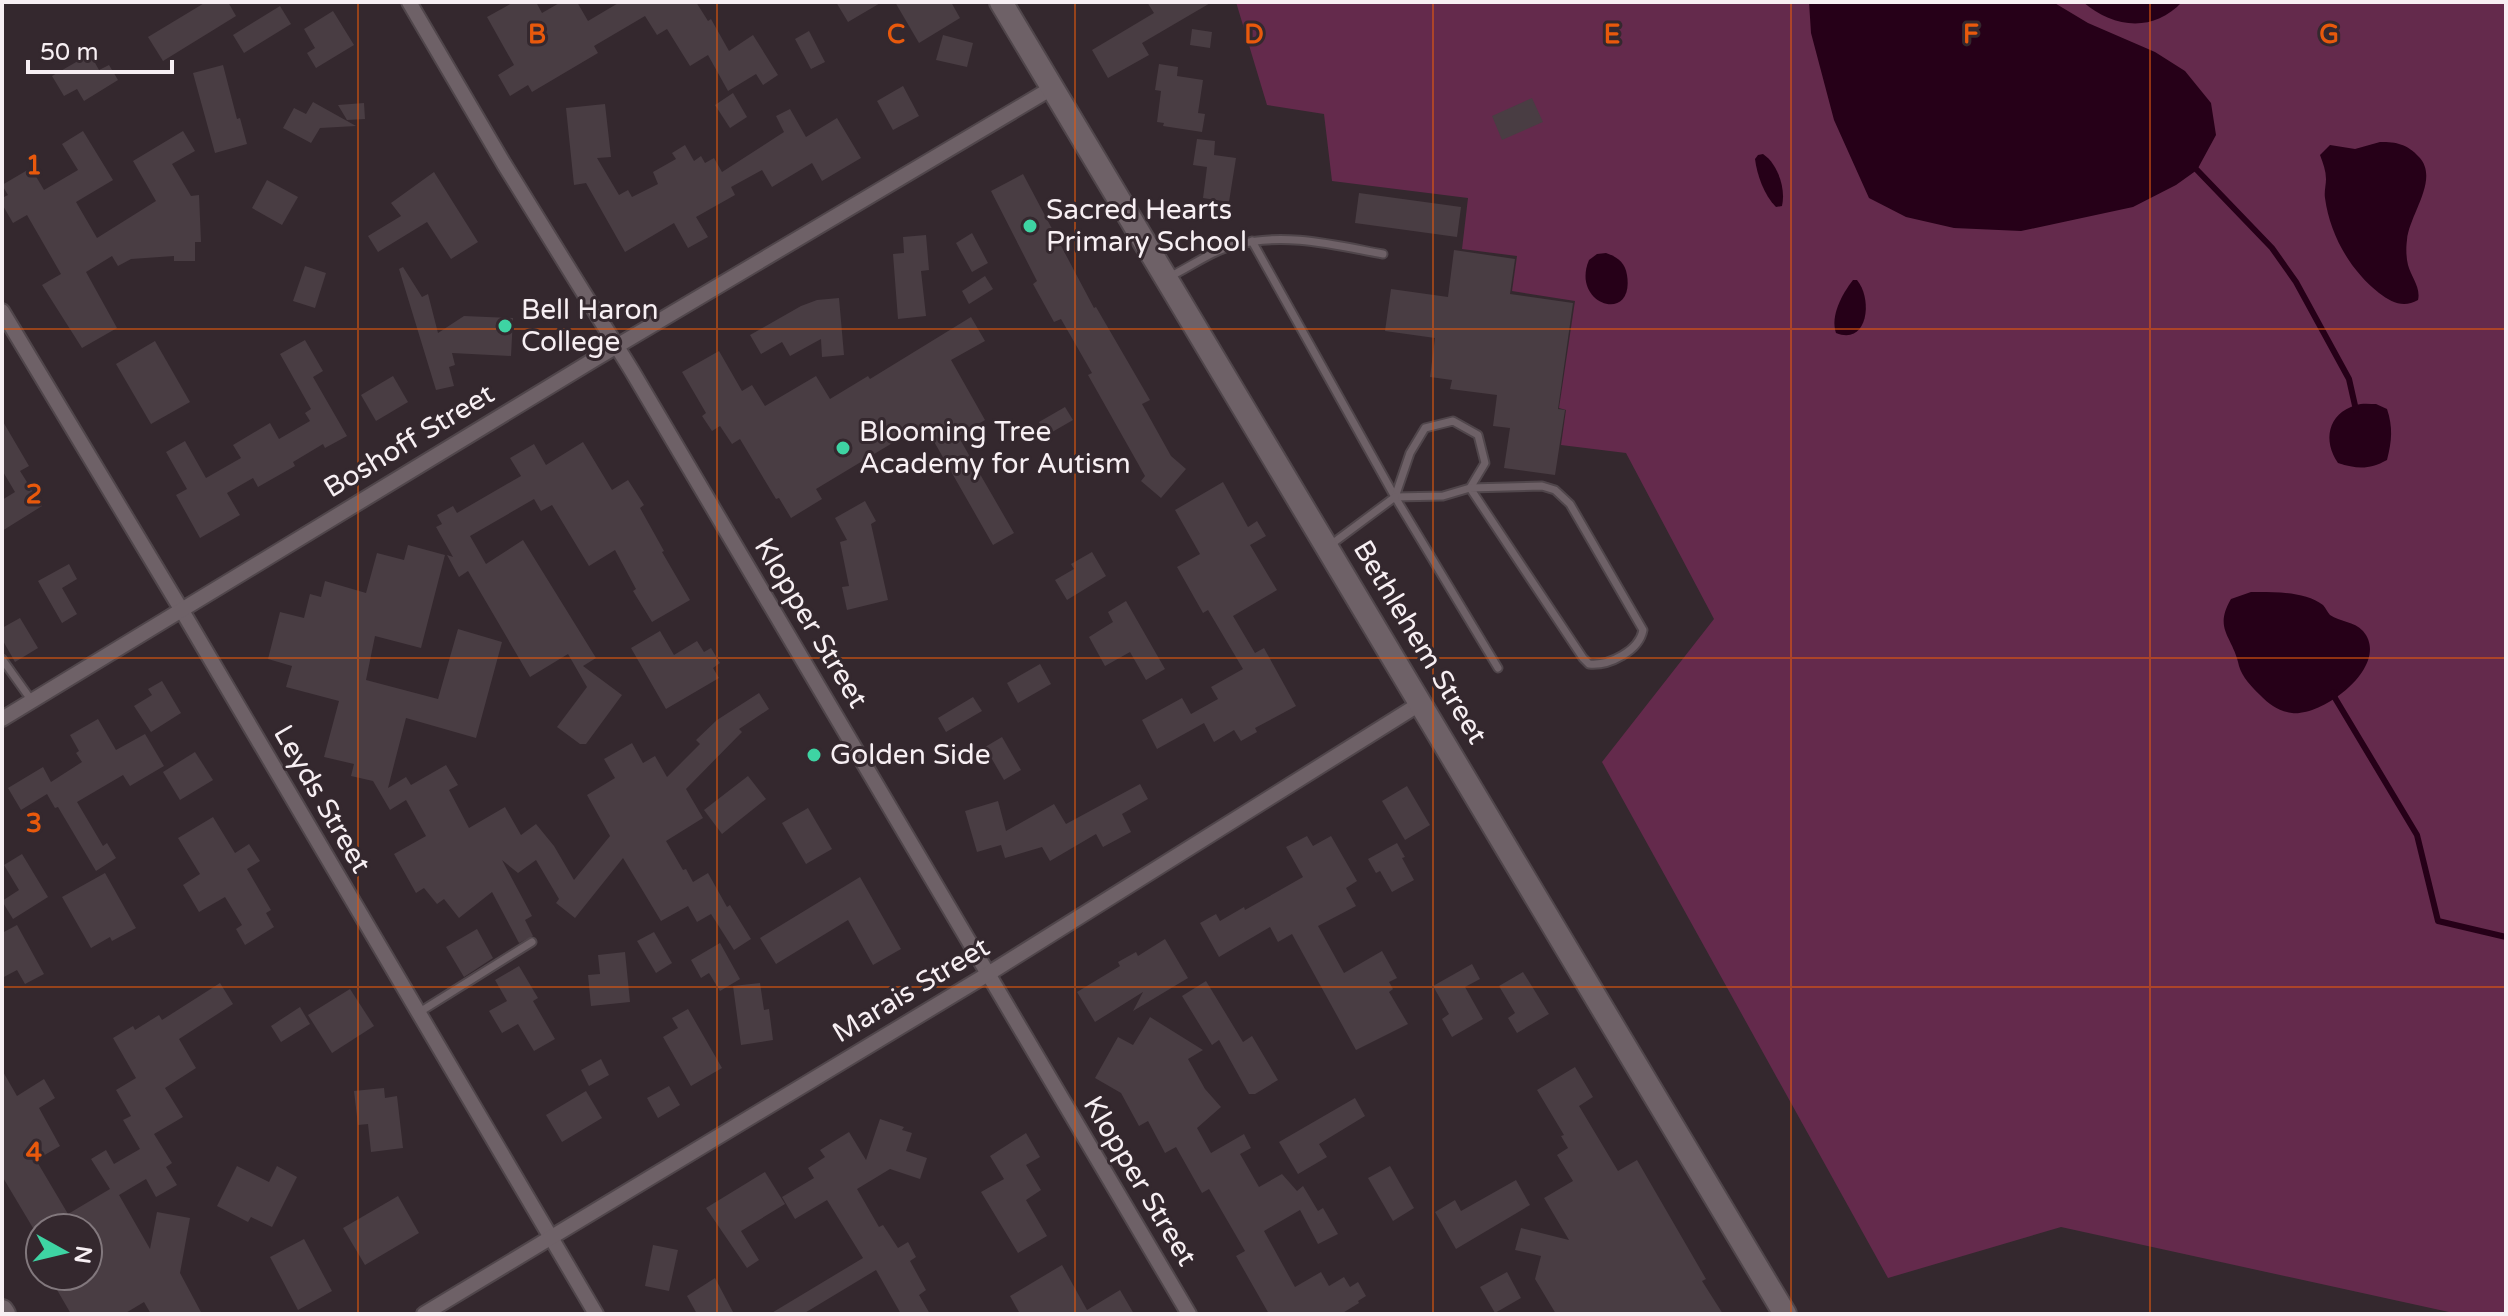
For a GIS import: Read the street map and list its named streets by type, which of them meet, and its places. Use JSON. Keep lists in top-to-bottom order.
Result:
{
  "streets": {
    "main road": ["Bethlehem Street"],
    "street": [
      "Boshoff Street",
      "Klopper Street",
      "Leyds Street",
      "Marais Street"
    ]
  },
  "crossings": [
    ["Boshoff Street", "Klopper Street"],
    ["Boshoff Street", "Bethlehem Street"],
    ["Boshoff Street", "Leyds Street"],
    ["Klopper Street", "Marais Street"],
    ["Bethlehem Street", "Marais Street"],
    ["Leyds Street", "Marais Street"]
  ],
  "places": [
    "Sacred Hearts Primary School",
    "Bell Haron College",
    "Blooming Tree Academy for Autism",
    "Golden Side"
  ],
  "scale_bar": "50 m",
  "north": "right",
  "grid": {
    "columns": [
      "B",
      "C",
      "D",
      "E",
      "F",
      "G"
    ],
    "rows": [
      "1",
      "2",
      "3",
      "4"
    ]
  }
}
